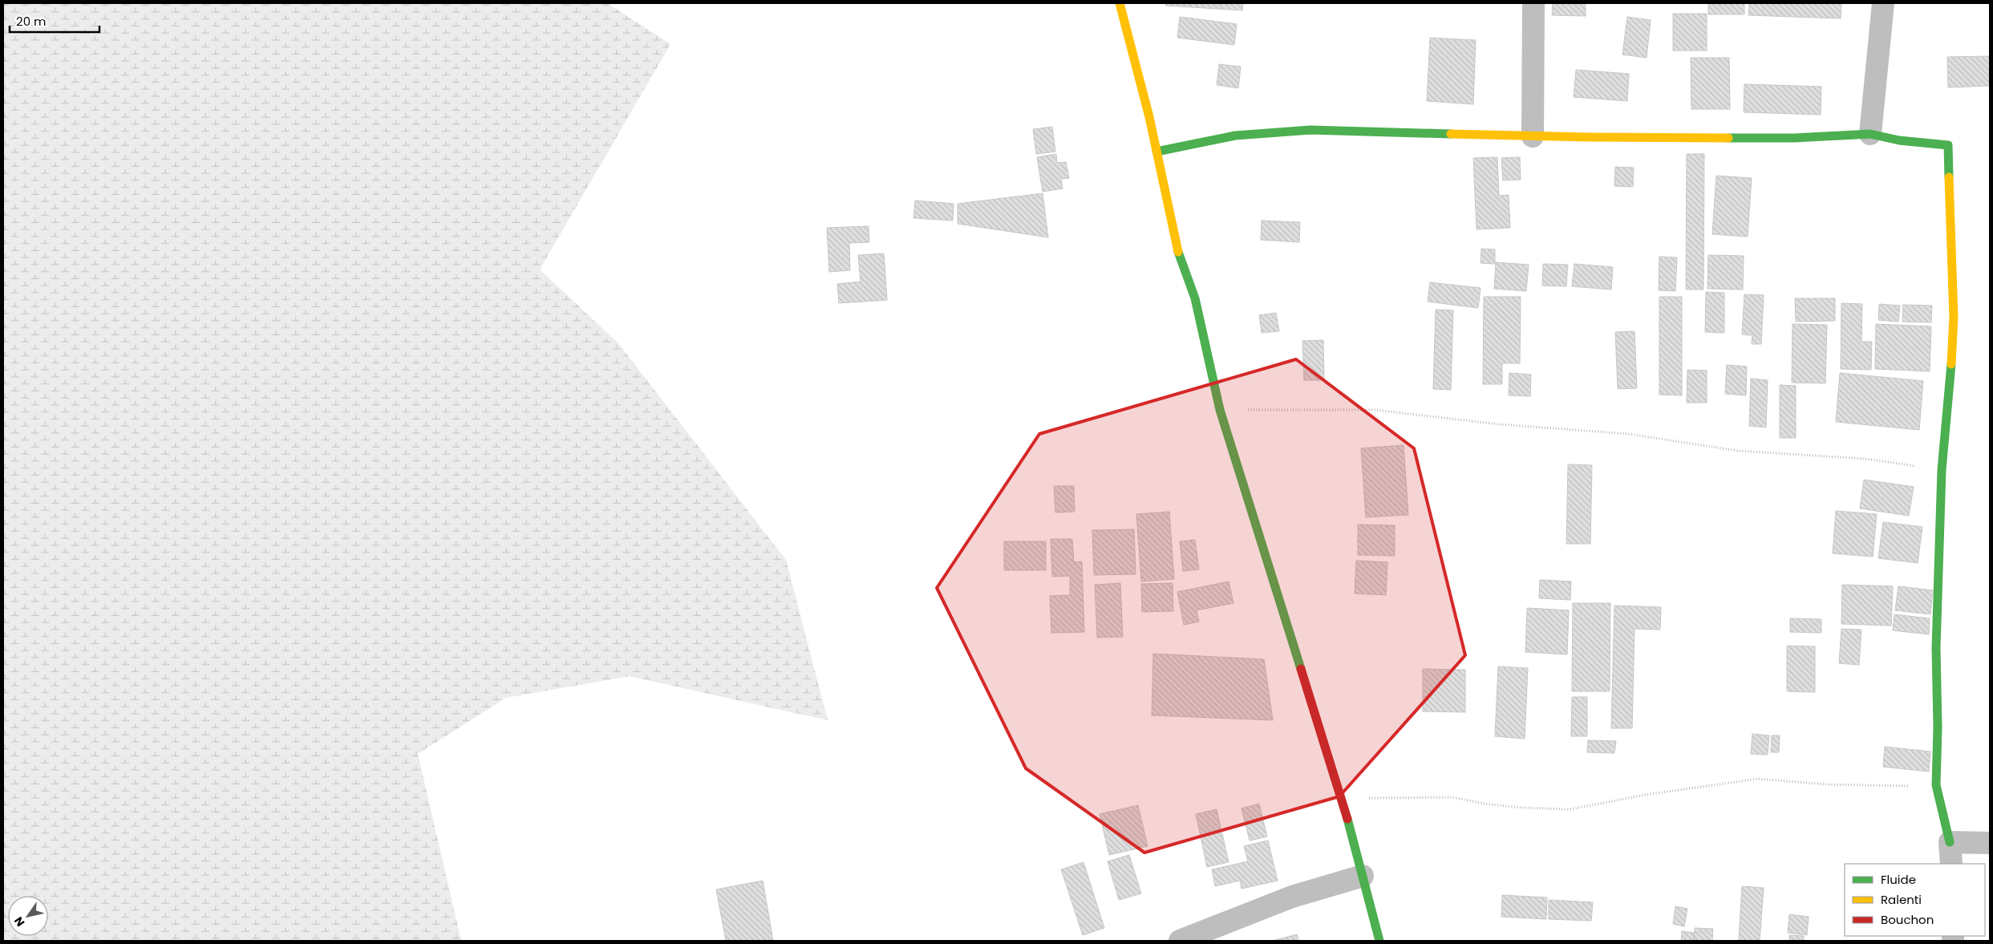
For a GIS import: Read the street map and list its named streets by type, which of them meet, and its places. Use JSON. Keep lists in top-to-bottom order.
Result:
{
  "legend": ["Fluide", "Ralenti", "Bouchon"],
  "scale_bar": "20 m",
  "north": "bottom left"
}
